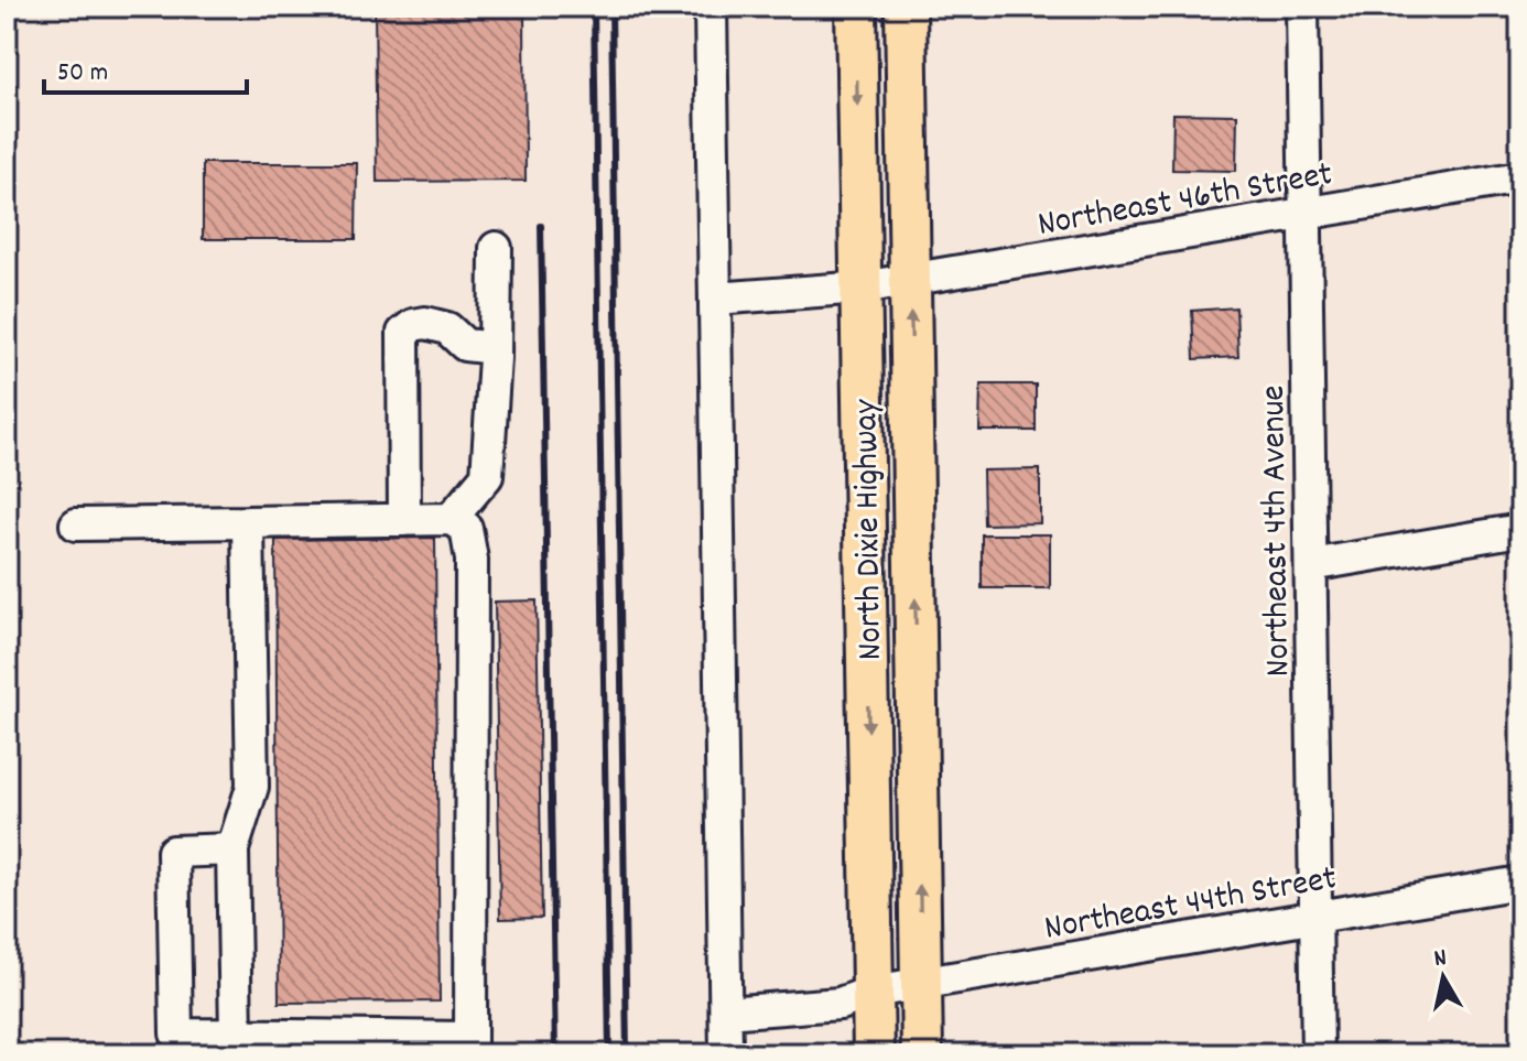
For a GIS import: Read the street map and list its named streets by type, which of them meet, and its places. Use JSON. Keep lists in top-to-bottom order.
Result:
{
  "streets": {
    "main road": ["North Dixie Highway"],
    "street": ["Northeast 46th Street", "Northeast 4th Avenue", "Northeast 44th Street"]
  },
  "crossings": [
    ["Northeast 46th Street", "North Dixie Highway"],
    ["Northeast 46th Street", "Northeast 4th Avenue"],
    ["North Dixie Highway", "Northeast 44th Street"],
    ["Northeast 4th Avenue", "Northeast 44th Street"]
  ],
  "scale_bar": "50 m",
  "north": "top"
}
